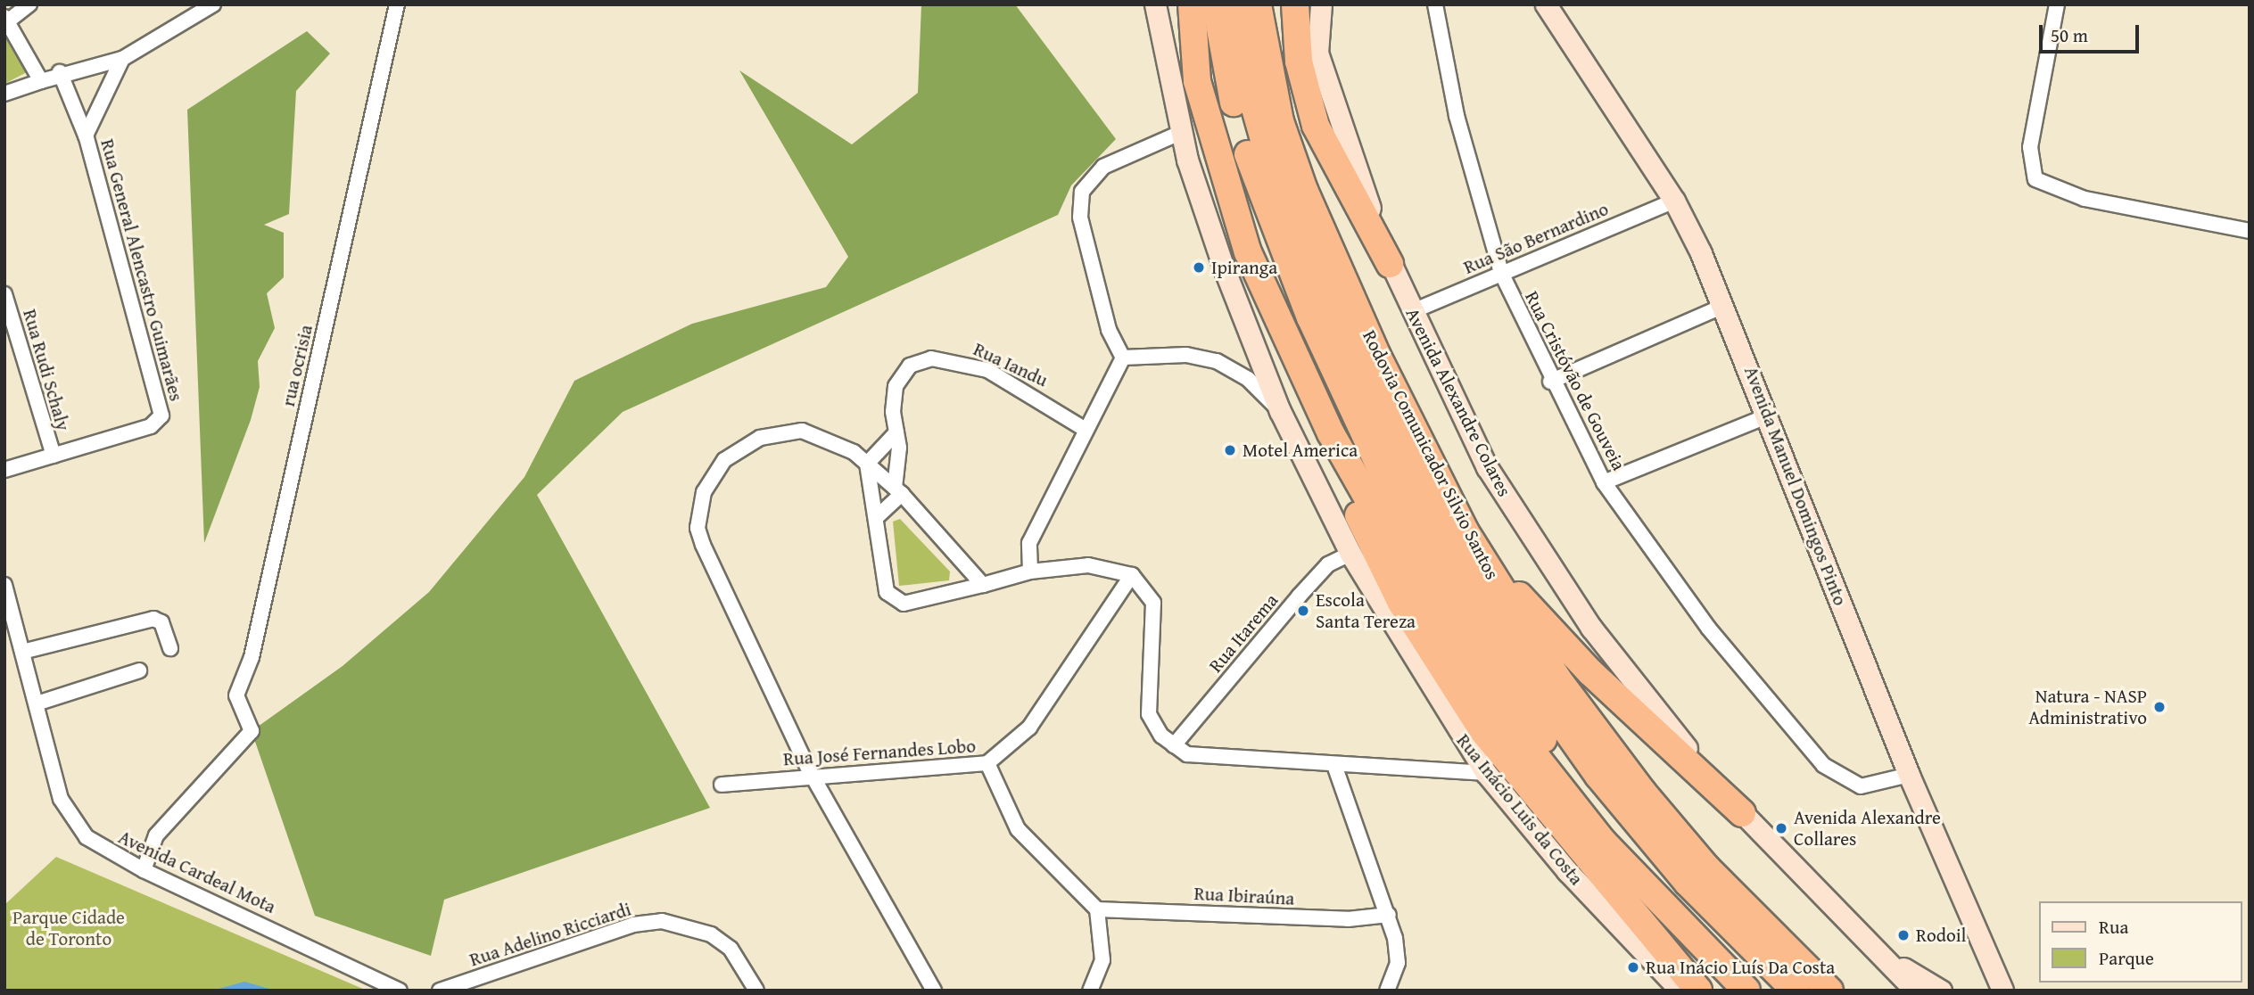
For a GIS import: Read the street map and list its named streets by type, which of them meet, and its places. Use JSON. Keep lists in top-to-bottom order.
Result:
{
  "streets": {
    "highway": ["Rodovia Comunicador Silvio Santos"],
    "main road": ["Avenida Alexandre Colares", "Avenida Manuel Domingos Pinto", "Rua Inácio Luis da Costa"],
    "street": [
      "Rua São Bernardino",
      "Rua General Alencastro Guimarães",
      "Rua Iandu",
      "rua ocrisia",
      "Rua Rudi Schaly",
      "Rua Cristóvão de Gouveia",
      "Rua Itarema",
      "Rua José Fernandes Lobo",
      "Avenida Cardeal Mota",
      "Rua Ibiraúna",
      "Rua Adelino Ricciardi"
    ]
  },
  "crossings": [
    ["Rua São Bernardino", "Rua Cristóvão de Gouveia"],
    ["Rua São Bernardino", "Avenida Alexandre Colares"],
    ["Rua São Bernardino", "Avenida Manuel Domingos Pinto"],
    ["Rua General Alencastro Guimarães", "Rua Rudi Schaly"],
    ["rua ocrisia", "Avenida Cardeal Mota"],
    ["Rua Cristóvão de Gouveia", "Avenida Manuel Domingos Pinto"],
    ["Rua Itarema", "Rua Inácio Luis da Costa"]
  ],
  "parks": ["Parque Cidade de Toronto"],
  "places": [
    "Ipiranga",
    "Motel America",
    "Escola Santa Tereza",
    "Natura - NASP Administrativo",
    "Avenida Alexandre Collares",
    "Rodoil",
    "Rua Inácio Luís Da Costa"
  ],
  "legend": ["Rua", "Parque"],
  "scale_bar": "50 m"
}
